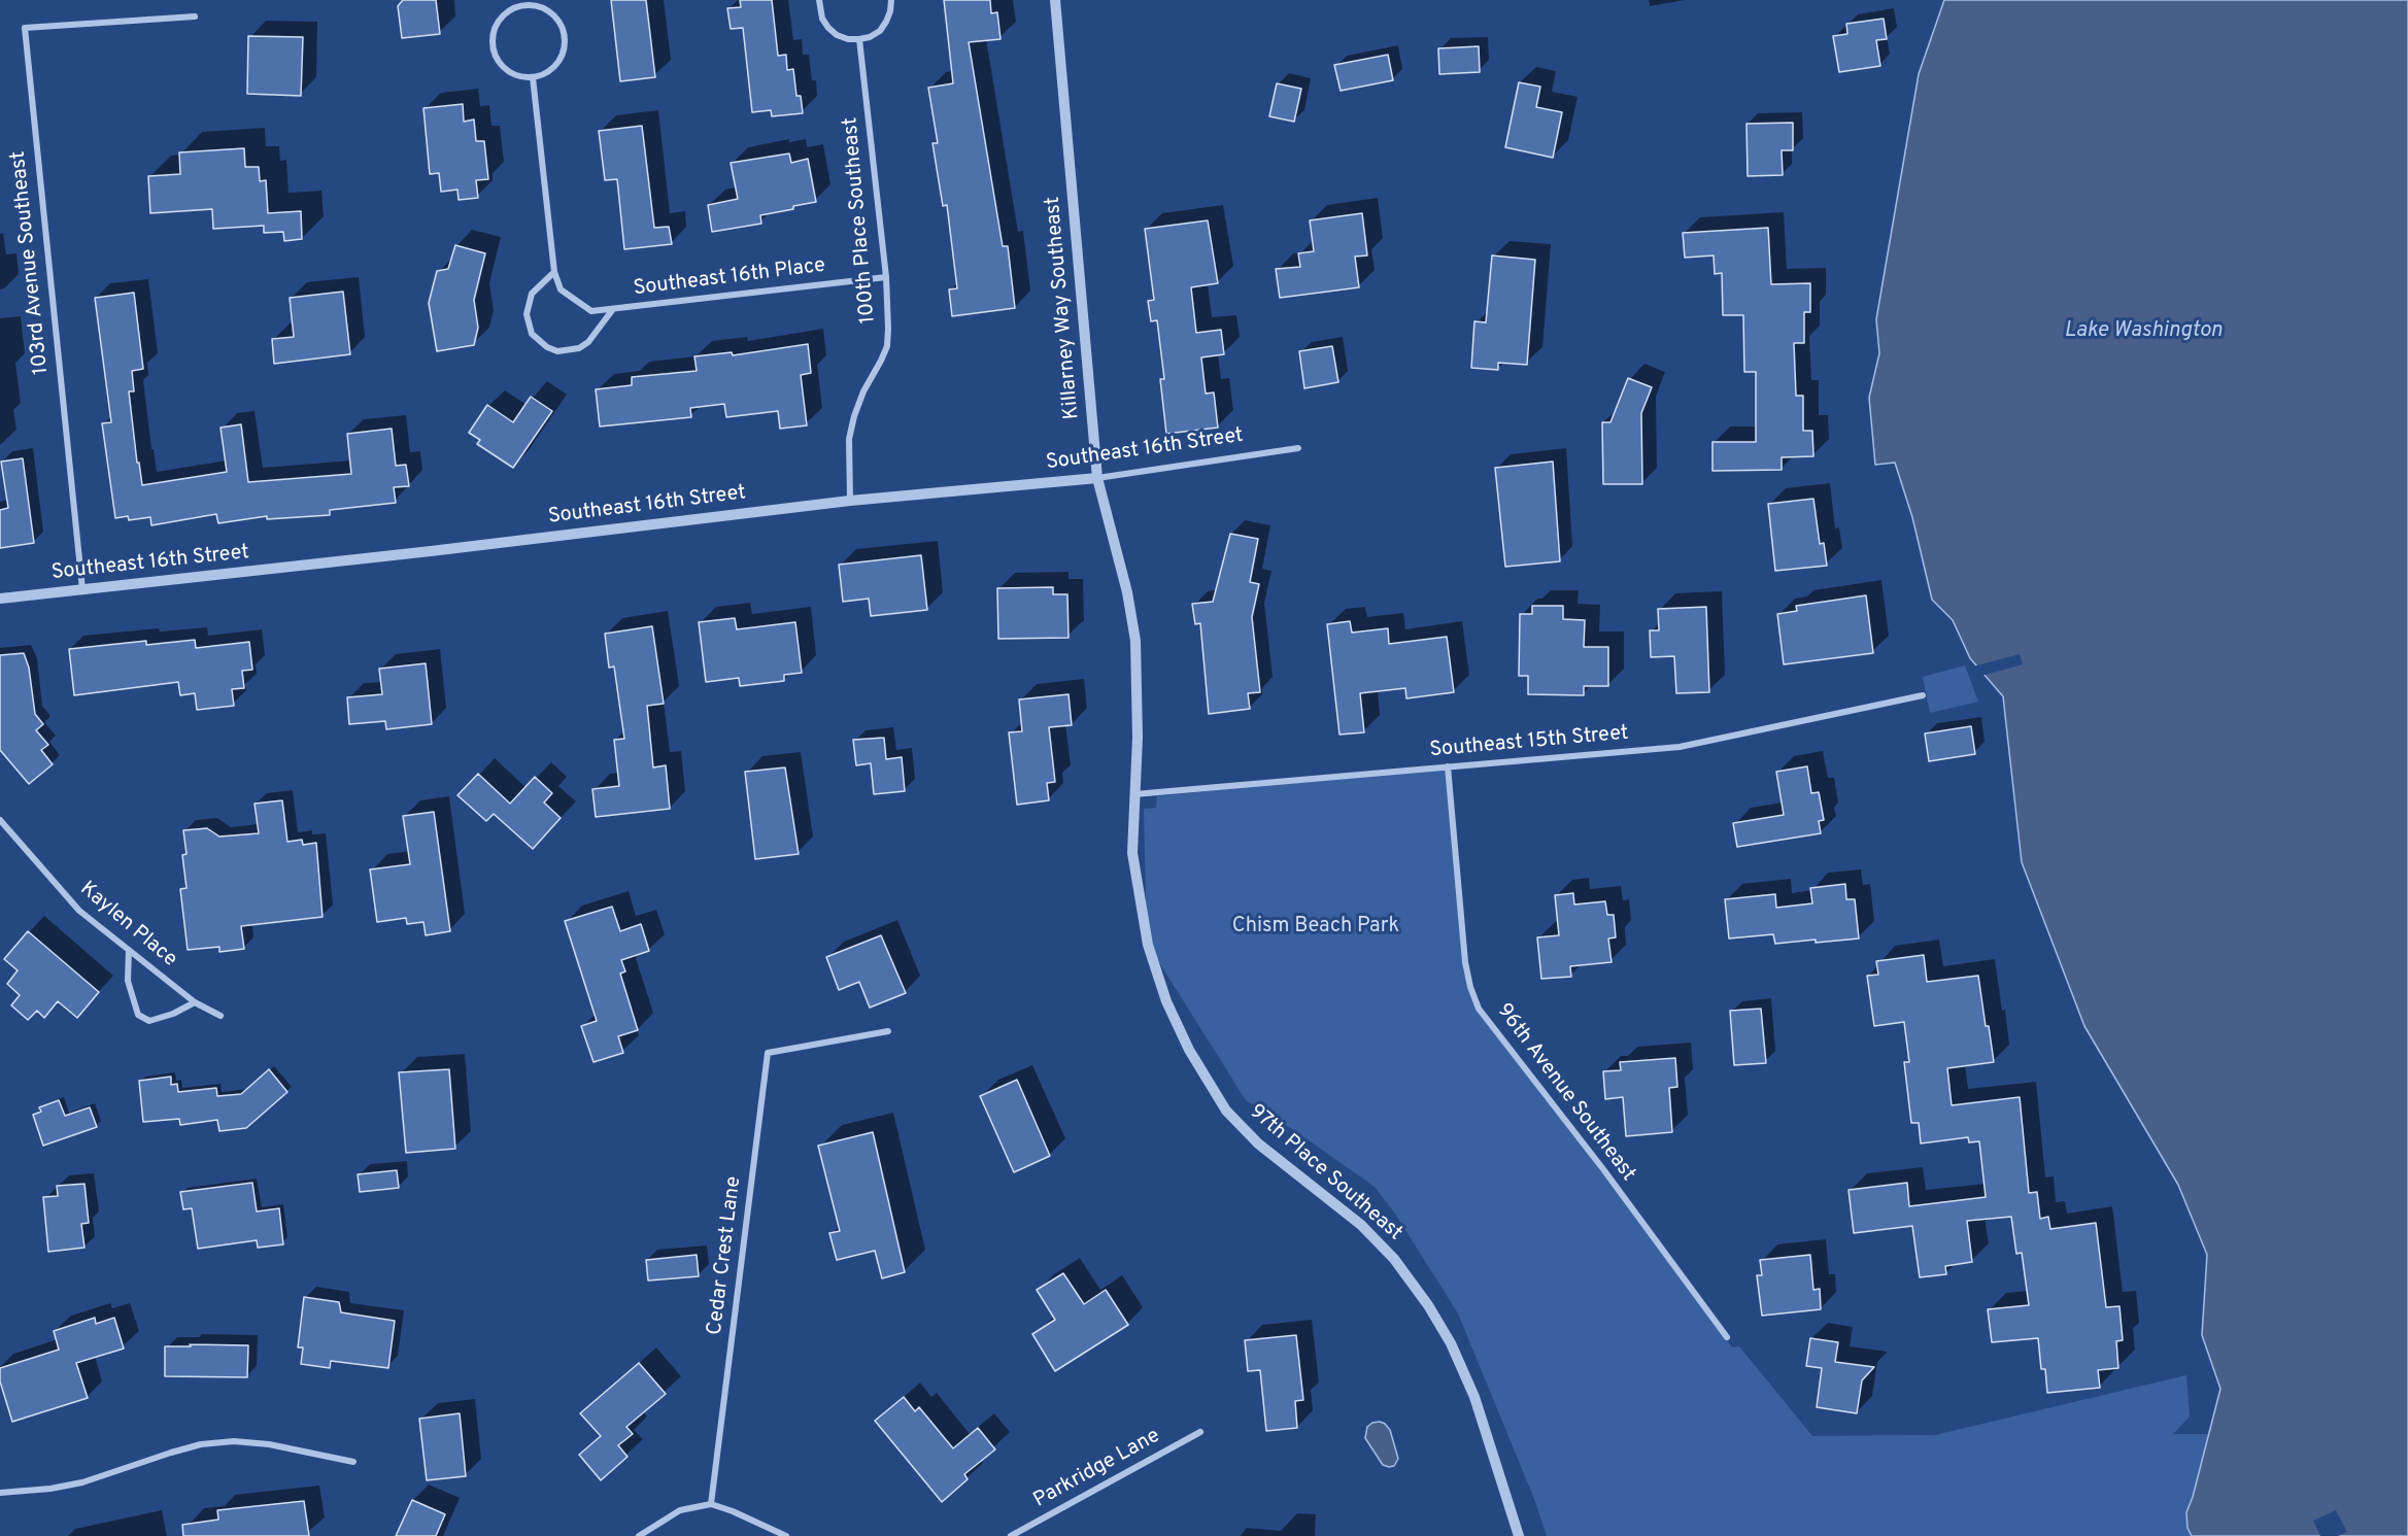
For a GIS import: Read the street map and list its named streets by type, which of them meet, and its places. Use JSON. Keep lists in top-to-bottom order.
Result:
{
  "streets": {
    "street": [
      "100th Place Southeast",
      "103rd Avenue Southeast",
      "Southeast 16th Place",
      "Killarney Way Southeast",
      "Southeast 16th Street",
      "Southeast 15th Street",
      "Kaylen Place",
      "96th Avenue Southeast",
      "97th Place Southeast",
      "Cedar Crest Lane",
      "Parkridge Lane"
    ]
  },
  "crossings": [
    ["100th Place Southeast", "Southeast 16th Place"],
    ["100th Place Southeast", "Southeast 16th Street"],
    ["103rd Avenue Southeast", "Southeast 16th Street"],
    ["Killarney Way Southeast", "Southeast 16th Street"],
    ["Killarney Way Southeast", "Southeast 15th Street"],
    ["Killarney Way Southeast", "97th Place Southeast"],
    ["Southeast 15th Street", "96th Avenue Southeast"],
    ["Southeast 15th Street", "97th Place Southeast"]
  ],
  "water": ["Lake Washington"],
  "parks": ["Chism Beach Park"]
}
